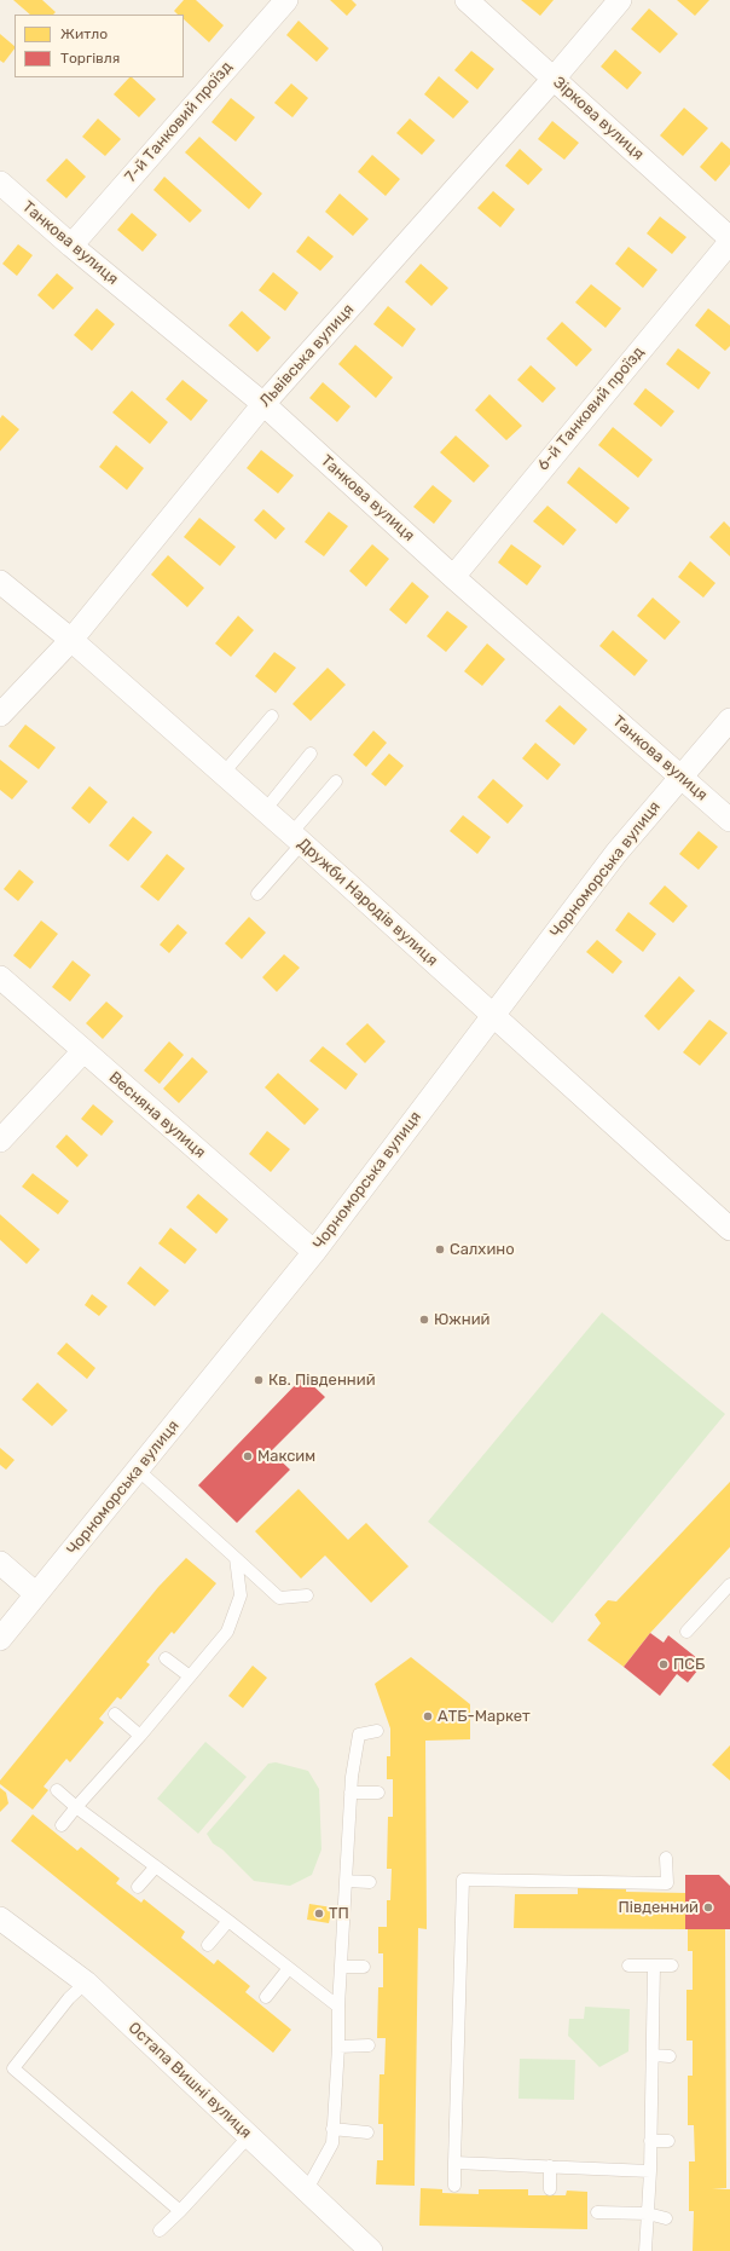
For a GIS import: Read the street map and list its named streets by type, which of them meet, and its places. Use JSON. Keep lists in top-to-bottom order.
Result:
{
  "streets": {
    "street": [
      "Зіркова вулиця",
      "7-й Танковий проїзд",
      "Танкова вулиця",
      "Львівська вулиця",
      "6-й Танковий проїзд",
      "Чорноморська вулиця",
      "Дружби Народів вулиця",
      "Весняна вулиця",
      "Остапа Вишні вулиця"
    ]
  },
  "crossings": [
    ["Зіркова вулиця", "Львівська вулиця"],
    ["Зіркова вулиця", "6-й Танковий проїзд"],
    ["7-й Танковий проїзд", "Танкова вулиця"],
    ["Танкова вулиця", "Львівська вулиця"],
    ["Танкова вулиця", "6-й Танковий проїзд"],
    ["Танкова вулиця", "Чорноморська вулиця"],
    ["Львівська вулиця", "Дружби Народів вулиця"],
    ["Чорноморська вулиця", "Дружби Народів вулиця"],
    ["Чорноморська вулиця", "Весняна вулиця"]
  ],
  "places": [
    "Салхино",
    "Южний",
    "Кв. Південний",
    "Максим",
    "ПСБ",
    "АТБ-Маркет",
    "Південний",
    "ТП"
  ],
  "legend": ["Житло", "Торгівля"]
}
